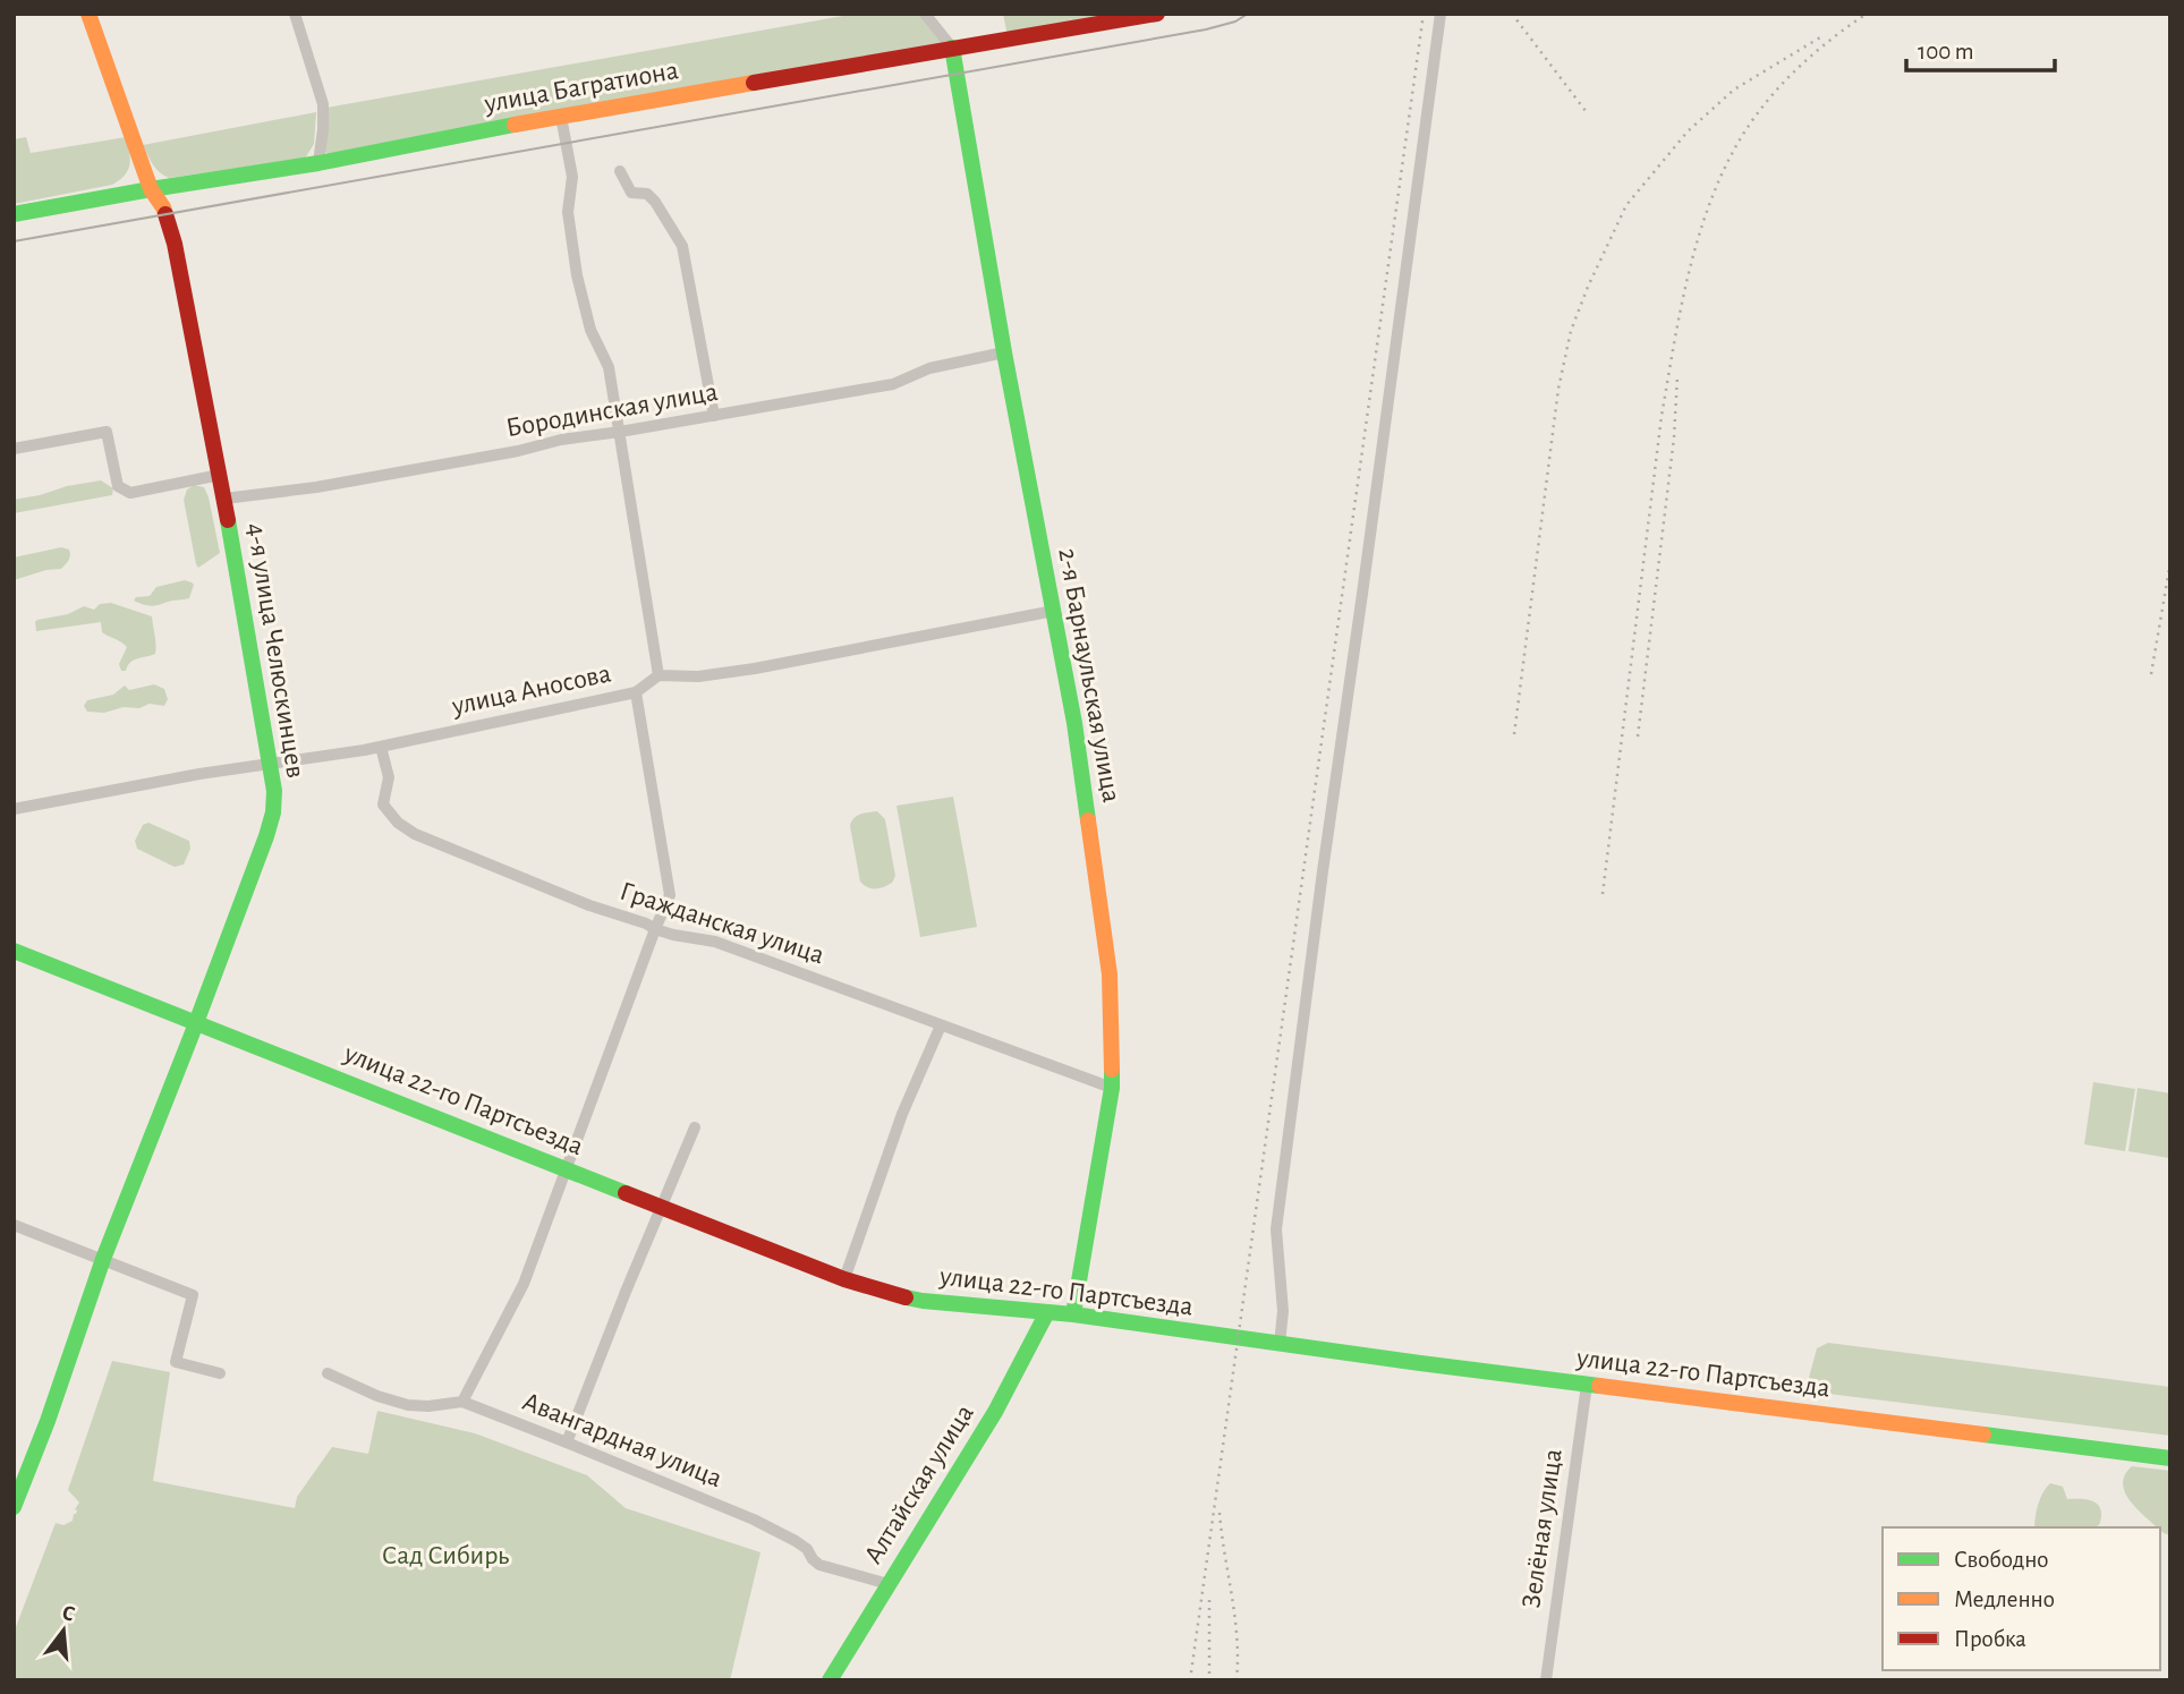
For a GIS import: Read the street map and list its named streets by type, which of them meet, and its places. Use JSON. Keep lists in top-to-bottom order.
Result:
{
  "streets": {
    "main road": [
      "улица Багратиона",
      "4-я улица Челюскинцев",
      "2-я Барнаульская улица",
      "улица 22-го Партсъезда",
      "Алтайская улица"
    ],
    "street": [
      "Бородинская улица",
      "улица Аносова",
      "Гражданская улица",
      "Авангардная улица",
      "Зелёная улица"
    ]
  },
  "crossings": [
    ["улица Багратиона", "4-я улица Челюскинцев"],
    ["улица Багратиона", "2-я Барнаульская улица"],
    ["Бородинская улица", "4-я улица Челюскинцев"],
    ["Бородинская улица", "2-я Барнаульская улица"],
    ["4-я улица Челюскинцев", "улица Аносова"],
    ["4-я улица Челюскинцев", "улица 22-го Партсъезда"],
    ["2-я Барнаульская улица", "Гражданская улица"],
    ["2-я Барнаульская улица", "улица 22-го Партсъезда"],
    ["улица Аносова", "Гражданская улица"],
    ["улица 22-го Партсъезда", "Алтайская улица"],
    ["улица 22-го Партсъезда", "Зелёная улица"],
    ["Авангардная улица", "Алтайская улица"]
  ],
  "parks": ["Сад Сибирь"],
  "legend": ["Свободно", "Медленно", "Пробка"],
  "scale_bar": "100 m",
  "north": "top"
}
